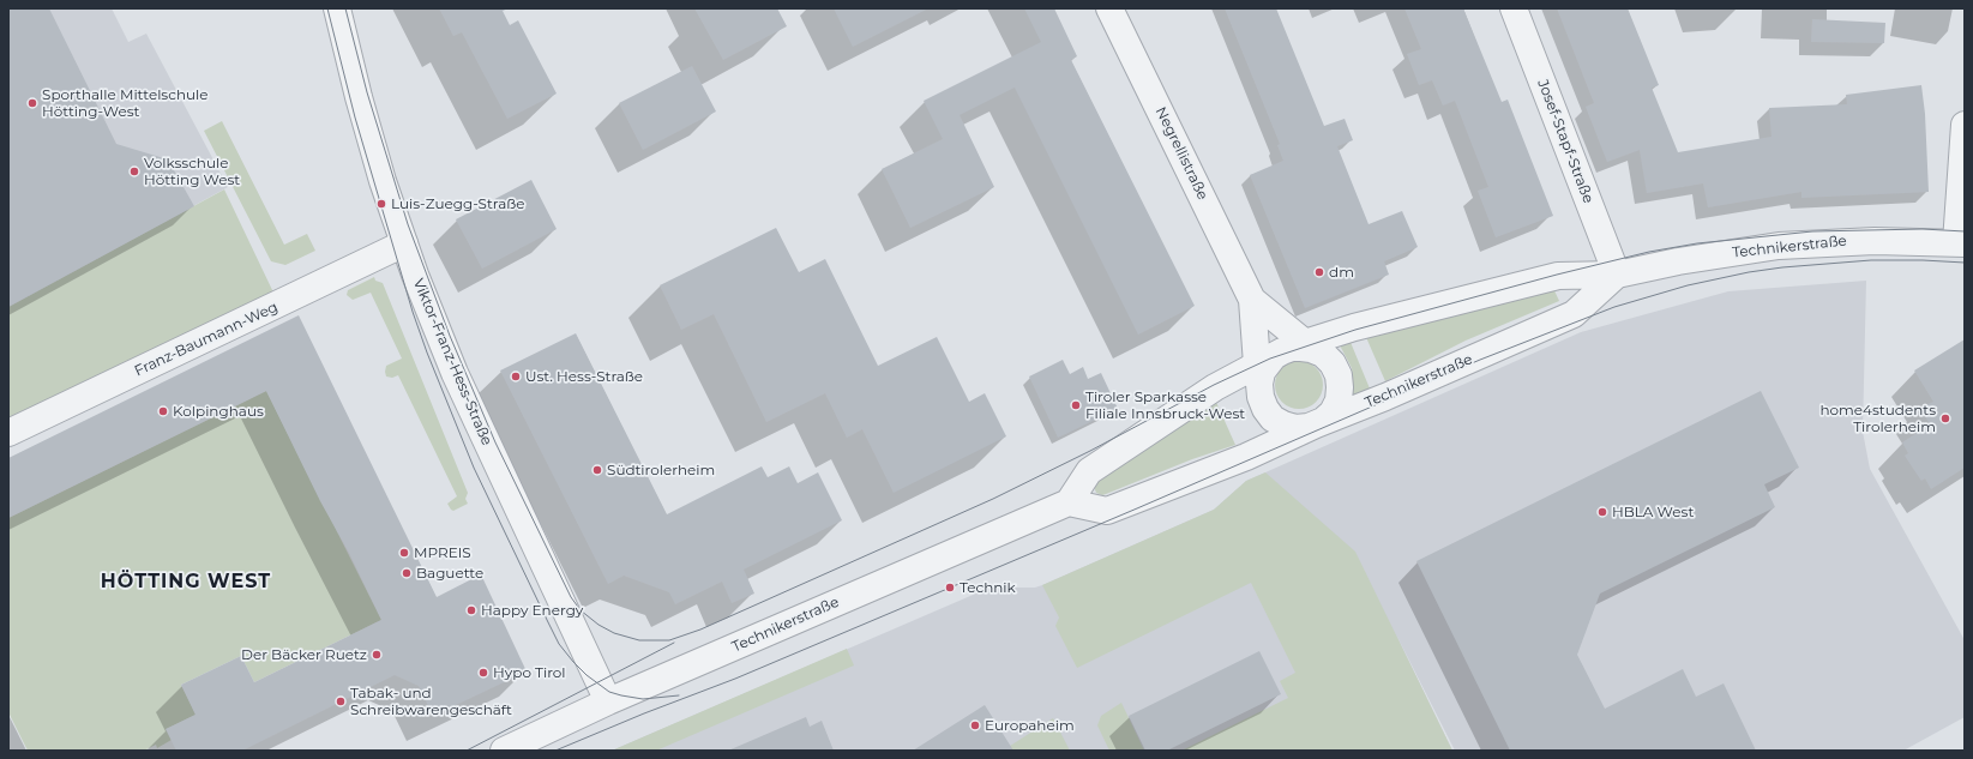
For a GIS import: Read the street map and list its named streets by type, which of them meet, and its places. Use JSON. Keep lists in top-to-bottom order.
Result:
{
  "streets": {
    "street": [
      "Josef-Stapf-Straße",
      "Negrellistraße",
      "Technikerstraße",
      "Franz-Baumann-Weg",
      "Viktor-Franz-Hess-Straße"
    ]
  },
  "crossings": [
    ["Josef-Stapf-Straße", "Technikerstraße"],
    ["Negrellistraße", "Technikerstraße"],
    ["Technikerstraße", "Viktor-Franz-Hess-Straße"],
    ["Franz-Baumann-Weg", "Viktor-Franz-Hess-Straße"]
  ],
  "districts": ["HÖTTING WEST"],
  "places": [
    "Sporthalle Mittelschule Hötting-West",
    "Volksschule Hötting West",
    "Luis-Zuegg-Straße",
    "dm",
    "Ust. Hess-Straße",
    "Tiroler Sparkasse Filiale Innsbruck-West",
    "Kolpinghaus",
    "home4students Tirolerheim",
    "Südtirolerheim",
    "HBLA West",
    "MPREIS",
    "Baguette",
    "Technik",
    "Happy Energy",
    "Der Bäcker Ruetz",
    "Hypo Tirol",
    "Tabak- und Schreibwarengeschäft",
    "Europaheim"
  ]
}
